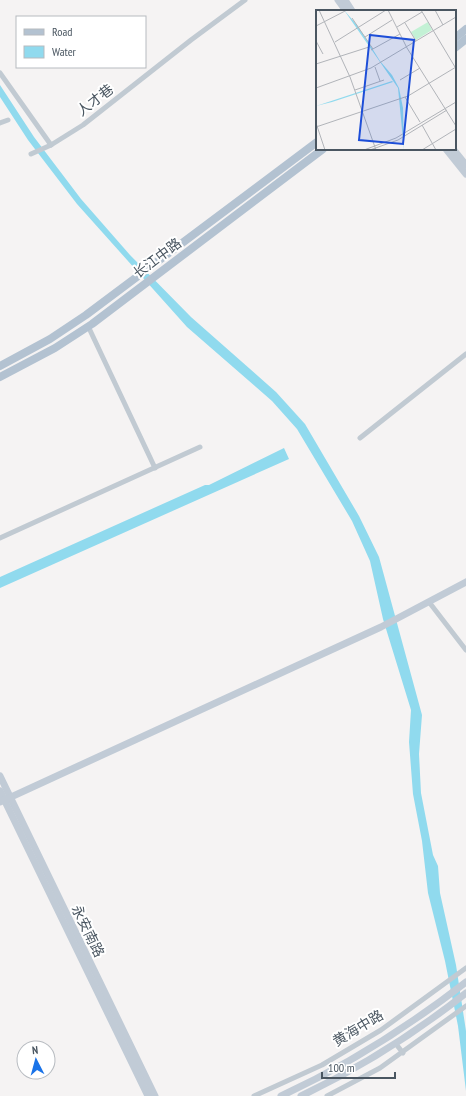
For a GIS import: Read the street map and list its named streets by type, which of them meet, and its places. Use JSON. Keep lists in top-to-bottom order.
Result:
{
  "streets": {
    "main road": ["长江中路"],
    "street": ["人才巷", "永安南路", "黄海中路"]
  },
  "legend": ["Road", "Water"],
  "scale_bar": "100 m",
  "north": "top"
}
